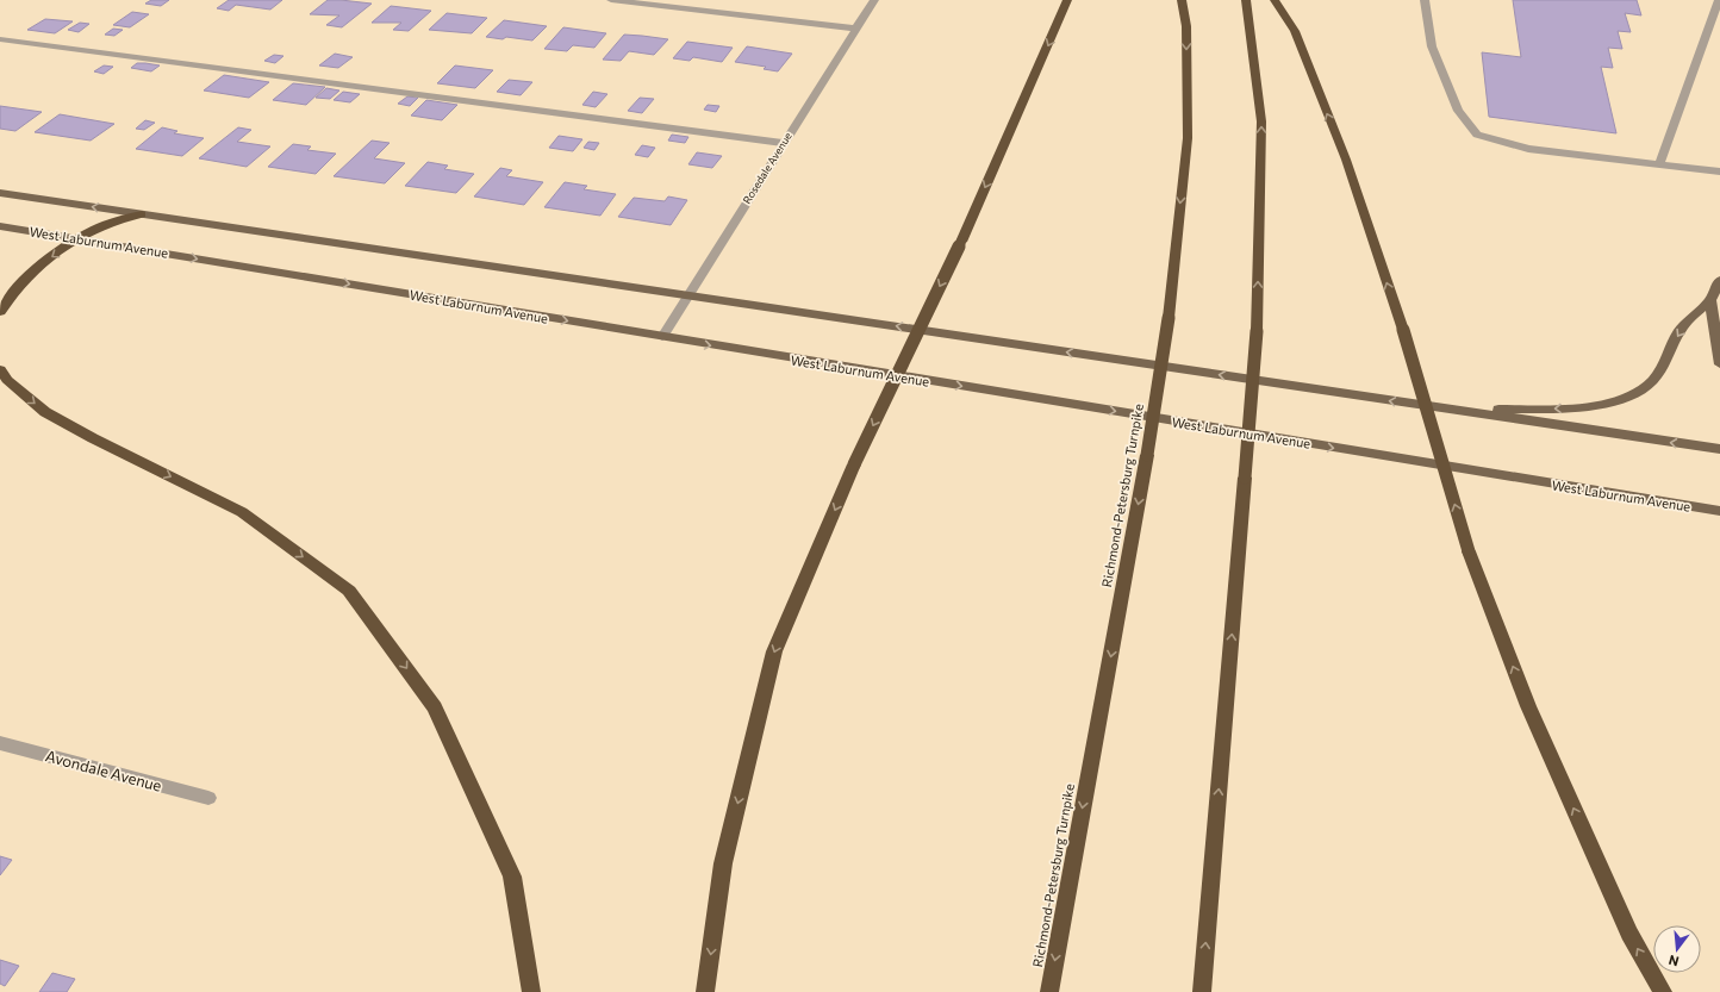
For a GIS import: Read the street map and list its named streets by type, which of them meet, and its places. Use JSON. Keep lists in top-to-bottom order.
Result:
{
  "streets": {
    "highway": ["Richmond-Petersburg Turnpike"],
    "main road": ["West Laburnum Avenue"],
    "street": ["Rosedale Avenue", "Avondale Avenue"]
  },
  "crossings": [
    ["Rosedale Avenue", "West Laburnum Avenue"]
  ],
  "north": "bottom"
}
